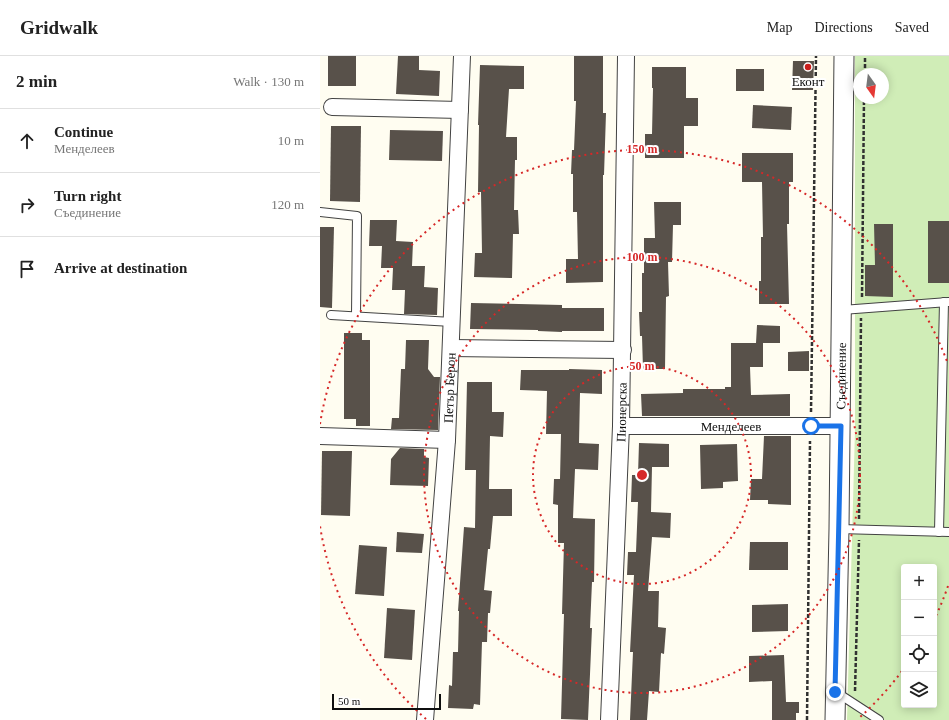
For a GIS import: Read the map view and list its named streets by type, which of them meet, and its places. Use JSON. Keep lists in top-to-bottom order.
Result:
{
  "streets": {
    "street": [
      "Съединение",
      "Петър Берон",
      "Пионерска",
      "Менделеев"
    ]
  },
  "crossings": [
    ["Съединение", "Менделеев"],
    ["Пионерска", "Менделеев"]
  ],
  "places": ["Еконт"],
  "scale_bar": "50 m",
  "north": "bottom",
  "page": {
    "header": "Gridwalk",
    "nav": ["Map", "Directions", "Saved"],
    "heading": ["2 min", "Walk · 130 m"],
    "list": [
      ["Continue", "Менделеев", "10 m"],
      ["Turn right", "Съединение", "120 m"],
      "Arrive at destination"
    ],
    "map_buttons": ["+", "−"],
    "scale": "50 m"
  },
  "rings": ["150 m", "100 m", "50 m"]
}
